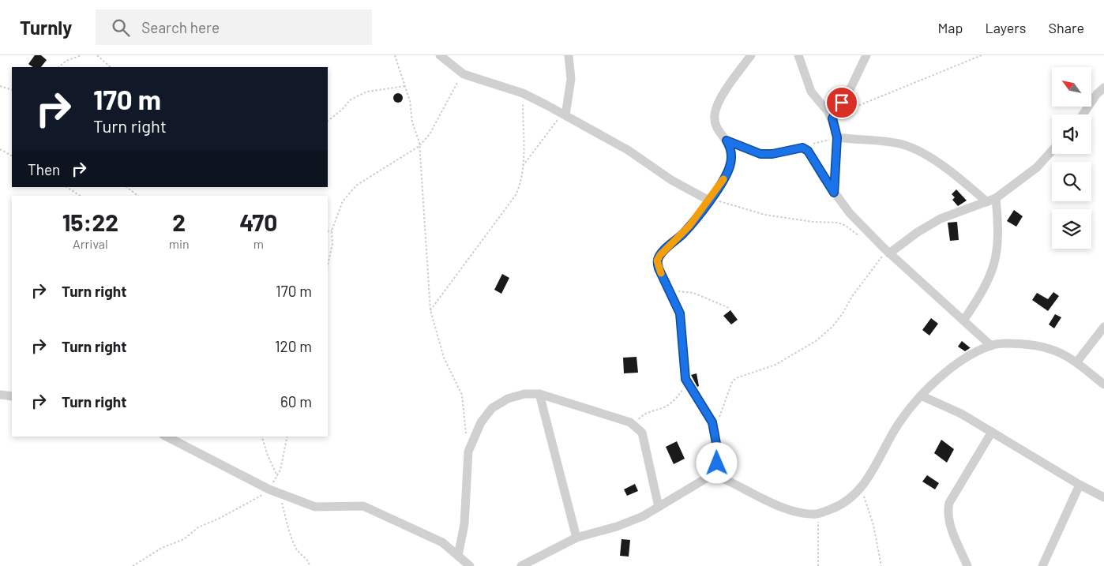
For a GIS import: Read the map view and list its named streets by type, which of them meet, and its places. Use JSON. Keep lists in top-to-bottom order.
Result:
{
  "north": "top left",
  "page": {
    "header": "Turnly",
    "search": "Search here",
    "nav": ["Map", "Layers", "Share"],
    "turn": ["170 m", "Turn right"],
    "then": "Then",
    "eta": [
      "15:22",
      "Arrival",
      "2",
      "min",
      "470",
      "m"
    ],
    "list": [
      {
        "name": "Turn right",
        "value": "170 m"
      },
      {
        "name": "Turn right",
        "value": "120 m"
      },
      {
        "name": "Turn right",
        "value": "60 m"
      }
    ]
  }
}
